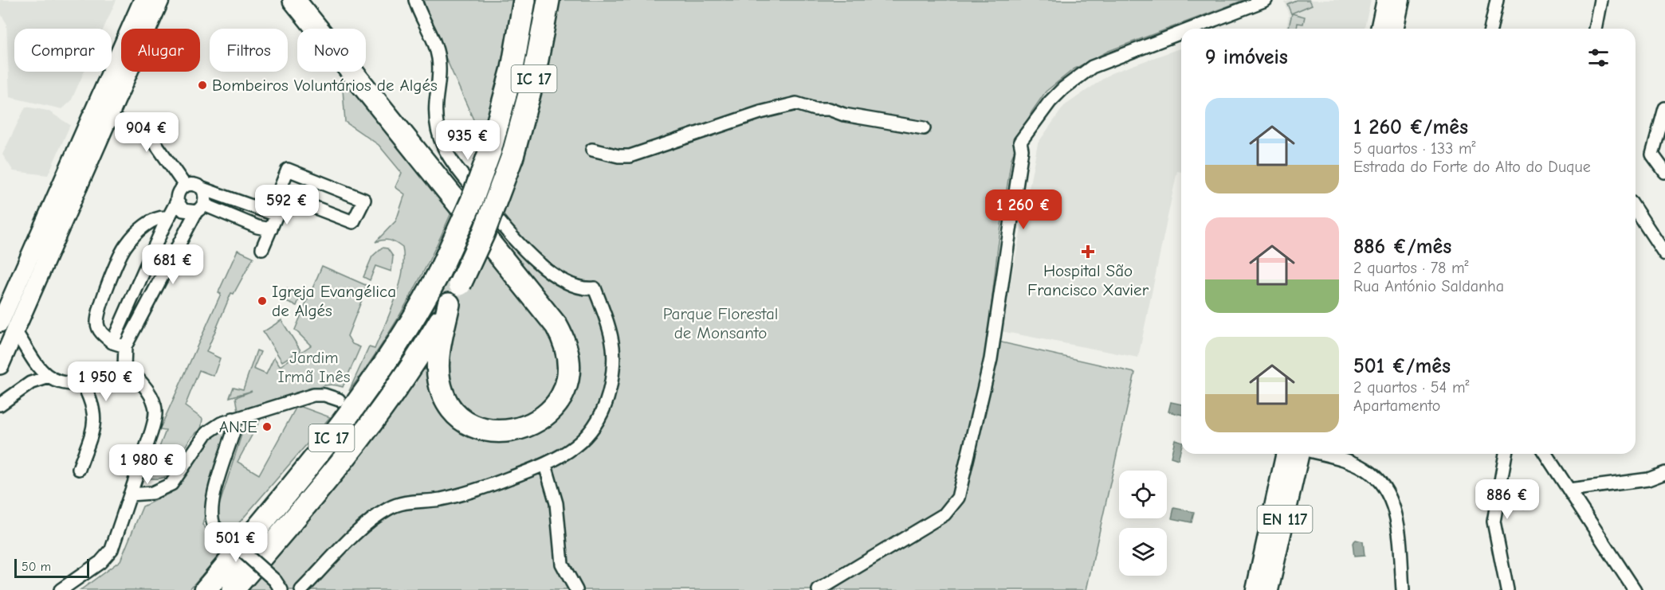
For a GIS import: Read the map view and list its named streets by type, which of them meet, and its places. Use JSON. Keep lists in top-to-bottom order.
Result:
{
  "streets": {
    "highway": ["IC 17"],
    "main road": ["EN 117"]
  },
  "parks": ["Parque Florestal de Monsanto", "Jardim Irmã Inês"],
  "places": {
    "other": ["Bombeiros Voluntários de Algés", "Igreja Evangélica de Algés", "ANJE"],
    "health": ["Hospital São Francisco Xavier"]
  },
  "scale_bar": "50 m",
  "page": {
    "chip": [
      "Comprar",
      "Alugar",
      "Filtros",
      "Novo"
    ],
    "heading": "9 imóveis",
    "list": [
      {
        "name": "1 260 €/mês",
        "note": "5 quartos · 133 m² · Estrada do Forte do Alto do Duque"
      },
      {
        "name": "886 €/mês",
        "note": "2 quartos · 78 m² · Rua António Saldanha"
      },
      {
        "name": "501 €/mês",
        "note": "2 quartos · 54 m² · Apartamento"
      }
    ],
    "price": [
      "904 €",
      "935 €",
      "592 €",
      "1 260 €",
      "681 €",
      "1 950 €",
      "1 980 €",
      "886 €",
      "501 €"
    ],
    "scale": "50 m"
  }
}
